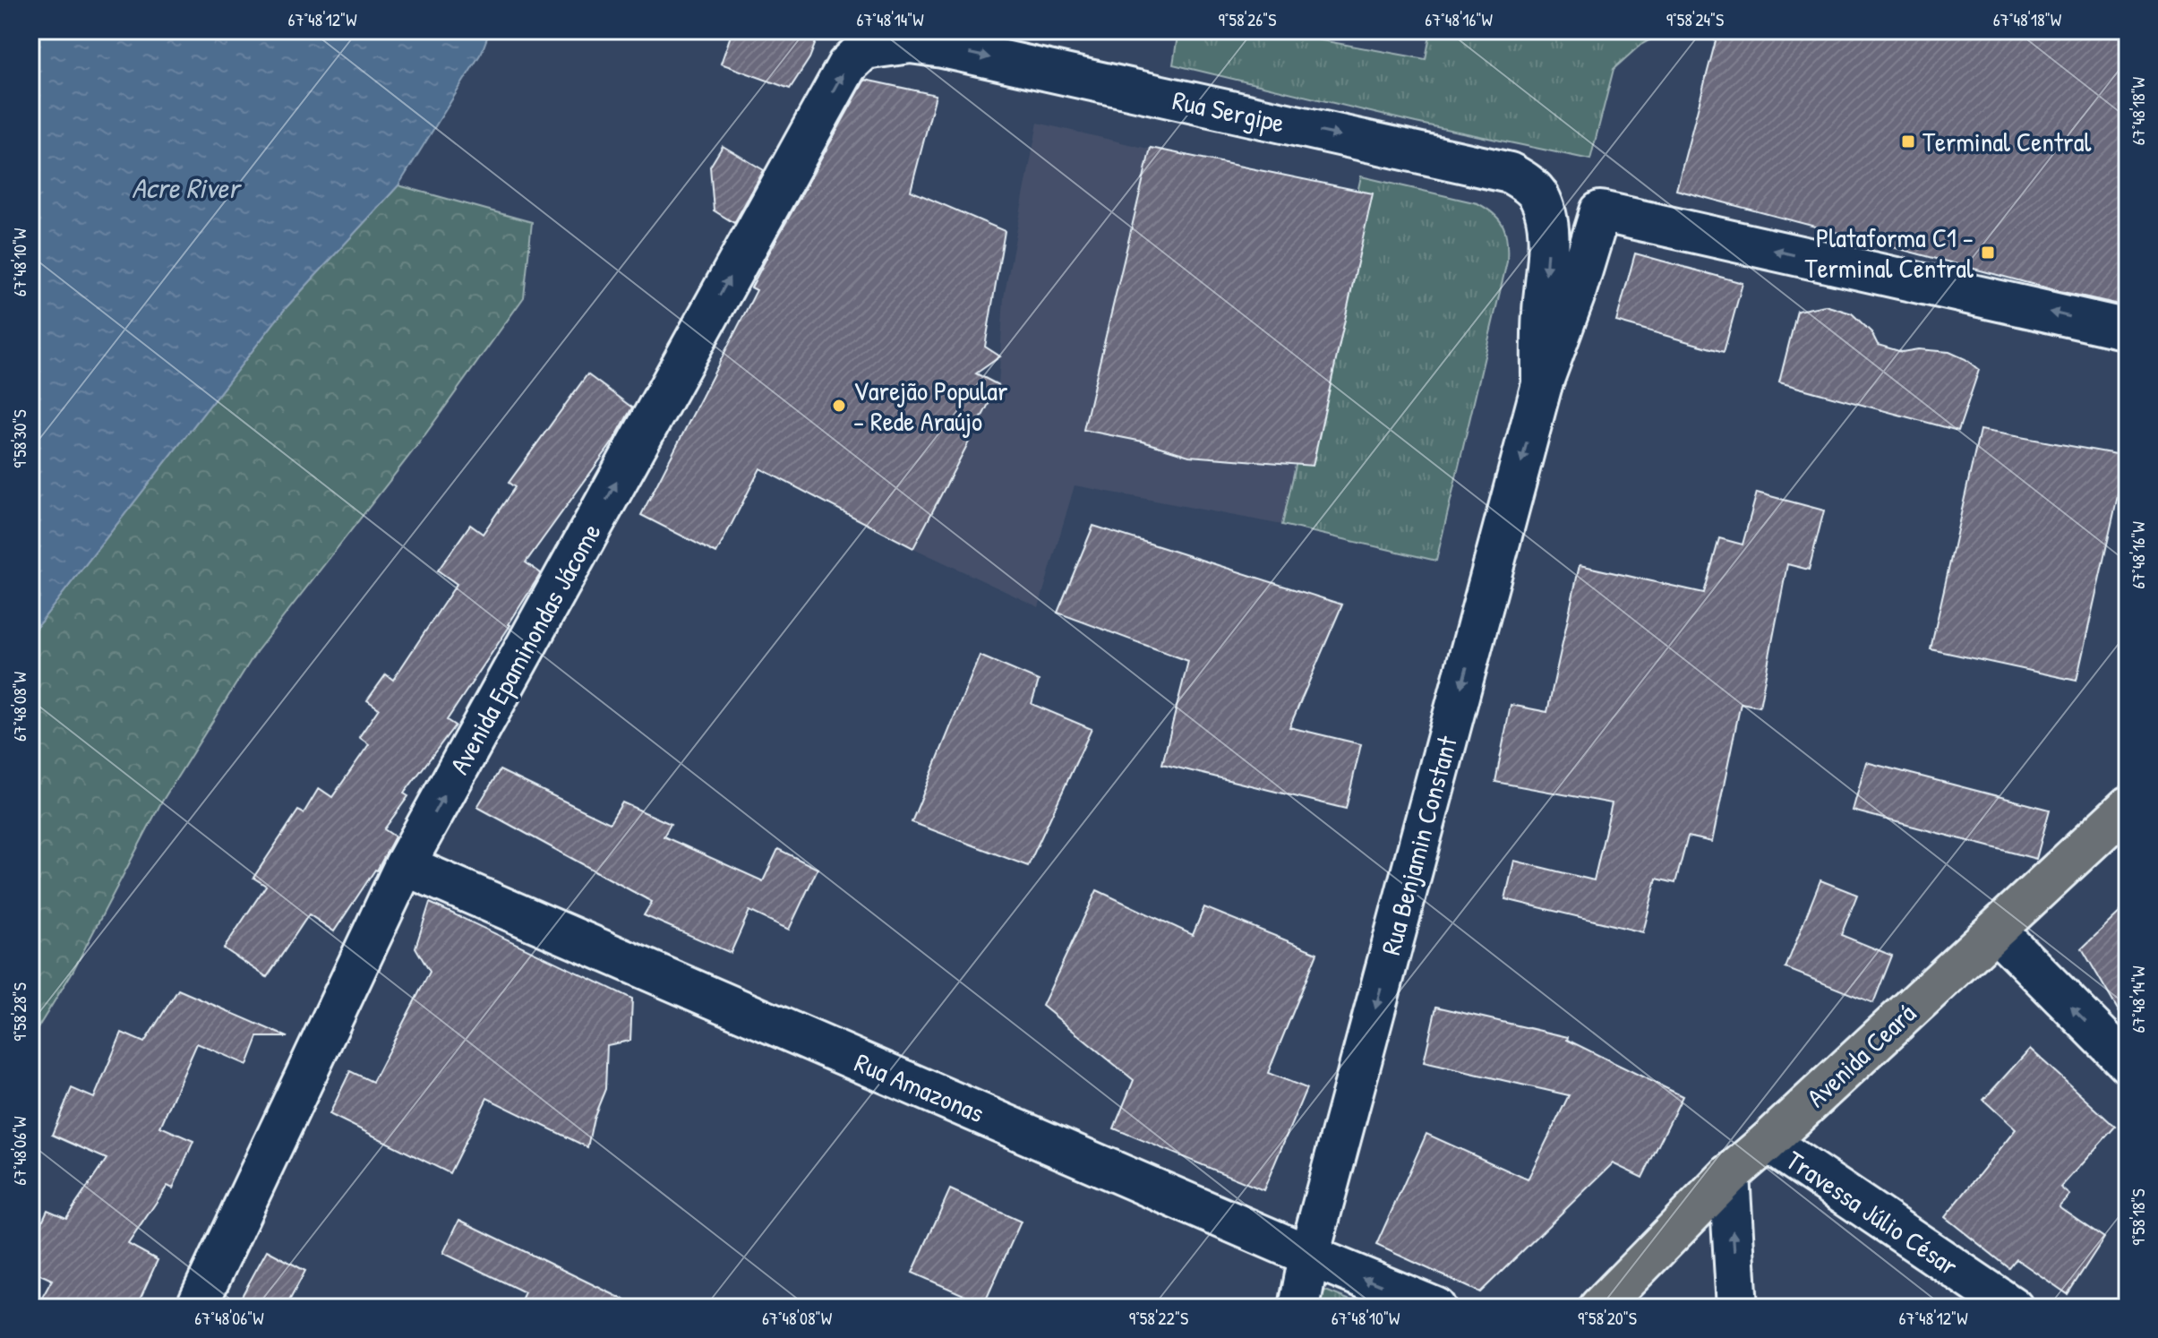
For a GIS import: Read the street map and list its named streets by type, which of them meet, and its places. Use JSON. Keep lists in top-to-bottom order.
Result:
{
  "streets": {
    "main road": ["Avenida Ceará"],
    "street": [
      "Rua Sergipe",
      "Avenida Epaminondas Jácome",
      "Rua Benjamin Constant",
      "Rua Amazonas",
      "Travessa Júlio César"
    ]
  },
  "crossings": [
    ["Rua Sergipe", "Avenida Epaminondas Jácome"],
    ["Rua Sergipe", "Rua Benjamin Constant"],
    ["Avenida Epaminondas Jácome", "Rua Amazonas"],
    ["Rua Benjamin Constant", "Rua Amazonas"],
    ["Avenida Ceará", "Travessa Júlio César"]
  ],
  "one_way": ["Rua Sergipe", "Avenida Epaminondas Jácome"],
  "water": ["Acre River"],
  "places": {
    "transit": ["Terminal Central", "Plataforma C1 - Terminal Central"],
    "other": ["Varejão Popular - Rede Araújo"]
  },
  "coordinates": [
    "67°48'12\"W",
    "67°48'14\"W",
    "9°58'26\"S",
    "67°48'16\"W",
    "9°58'24\"S",
    "67°48'18\"W",
    "67°48'10\"W",
    "9°58'30\"S",
    "67°48'08\"W",
    "9°58'28\"S",
    "67°48'06\"W",
    "9°58'18\"S",
    "9°58'22\"S",
    "9°58'20\"S"
  ]
}
